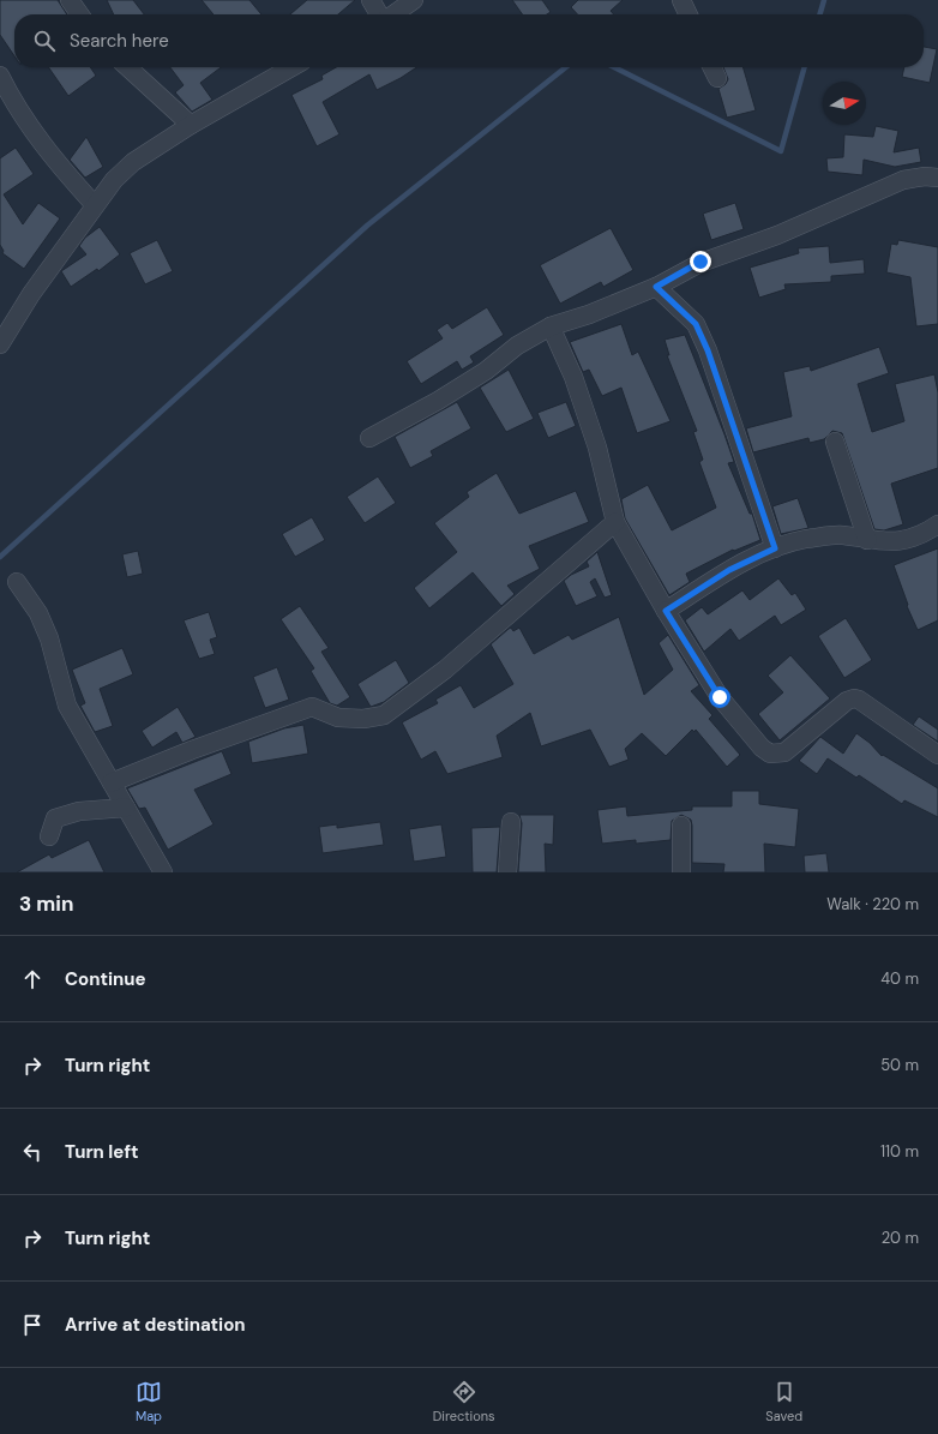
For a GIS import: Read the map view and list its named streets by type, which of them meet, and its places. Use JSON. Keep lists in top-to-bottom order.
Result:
{
  "north": "right",
  "page": {
    "search": "Search here",
    "heading": ["3 min", "Walk · 220 m"],
    "list": [
      ["Continue", "40 m"],
      ["Turn right", "50 m"],
      ["Turn left", "110 m"],
      ["Turn right", "20 m"],
      "Arrive at destination"
    ],
    "nav": ["Map", "Directions", "Saved"]
  }
}
